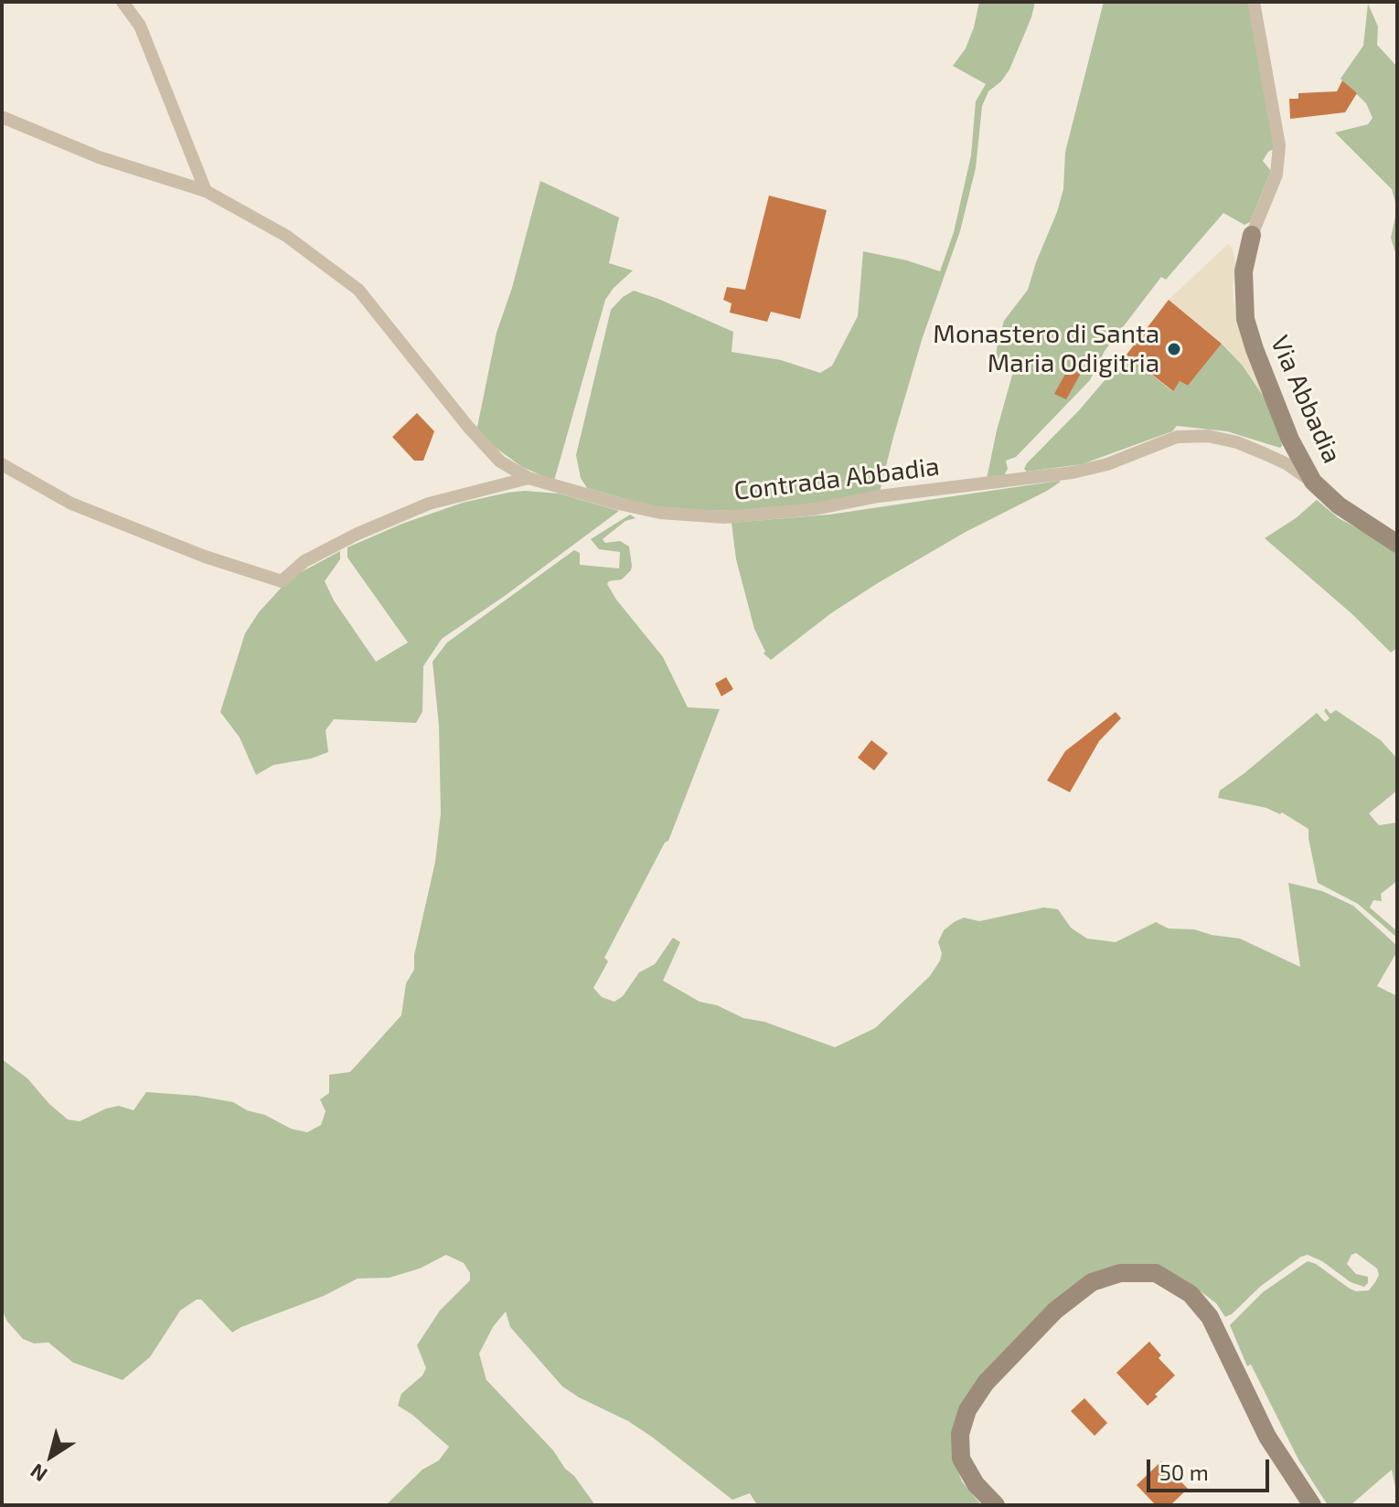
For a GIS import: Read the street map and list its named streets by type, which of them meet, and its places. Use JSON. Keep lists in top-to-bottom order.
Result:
{
  "streets": {
    "street": ["Via Abbadia", "Contrada Abbadia"]
  },
  "crossings": [
    ["Via Abbadia", "Contrada Abbadia"]
  ],
  "places": ["Monastero di Santa Maria Odigitria"],
  "scale_bar": "50 m",
  "north": "bottom left"
}
